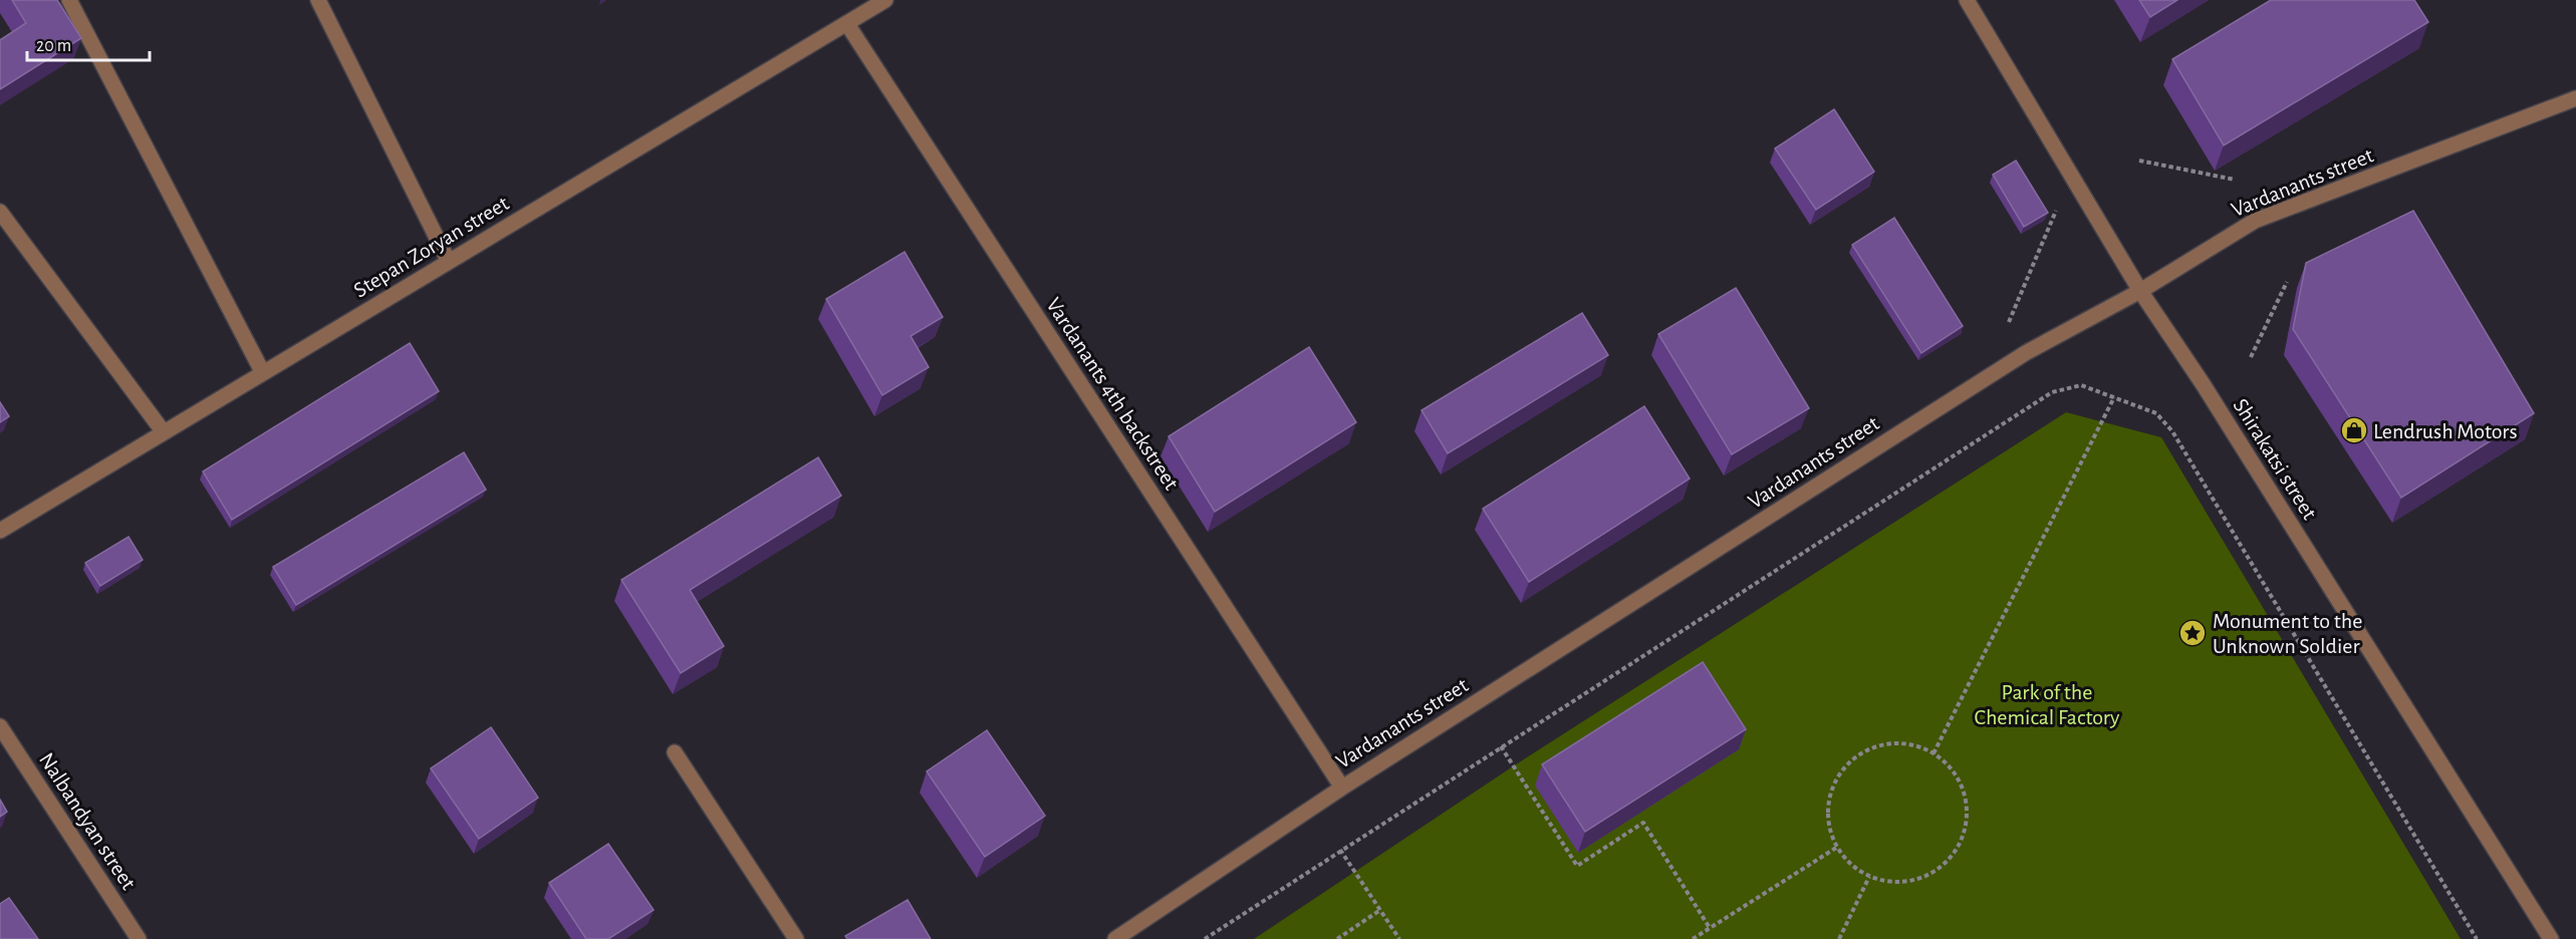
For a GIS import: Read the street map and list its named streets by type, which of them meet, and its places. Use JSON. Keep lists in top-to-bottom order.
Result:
{
  "streets": {
    "street": [
      "Vardanants street",
      "Stepan Zoryan street",
      "Vardanants 4th backstreet",
      "Shirakatsi street",
      "Nalbandyan street"
    ]
  },
  "crossings": [
    ["Vardanants street", "Vardanants 4th backstreet"],
    ["Vardanants street", "Shirakatsi street"],
    ["Stepan Zoryan street", "Vardanants 4th backstreet"]
  ],
  "parks": ["Park of the Chemical Factory"],
  "places": {
    "shop": ["Lendrush Motors"],
    "place": ["Monument to the Unknown Soldier"]
  },
  "scale_bar": "20 m"
}
